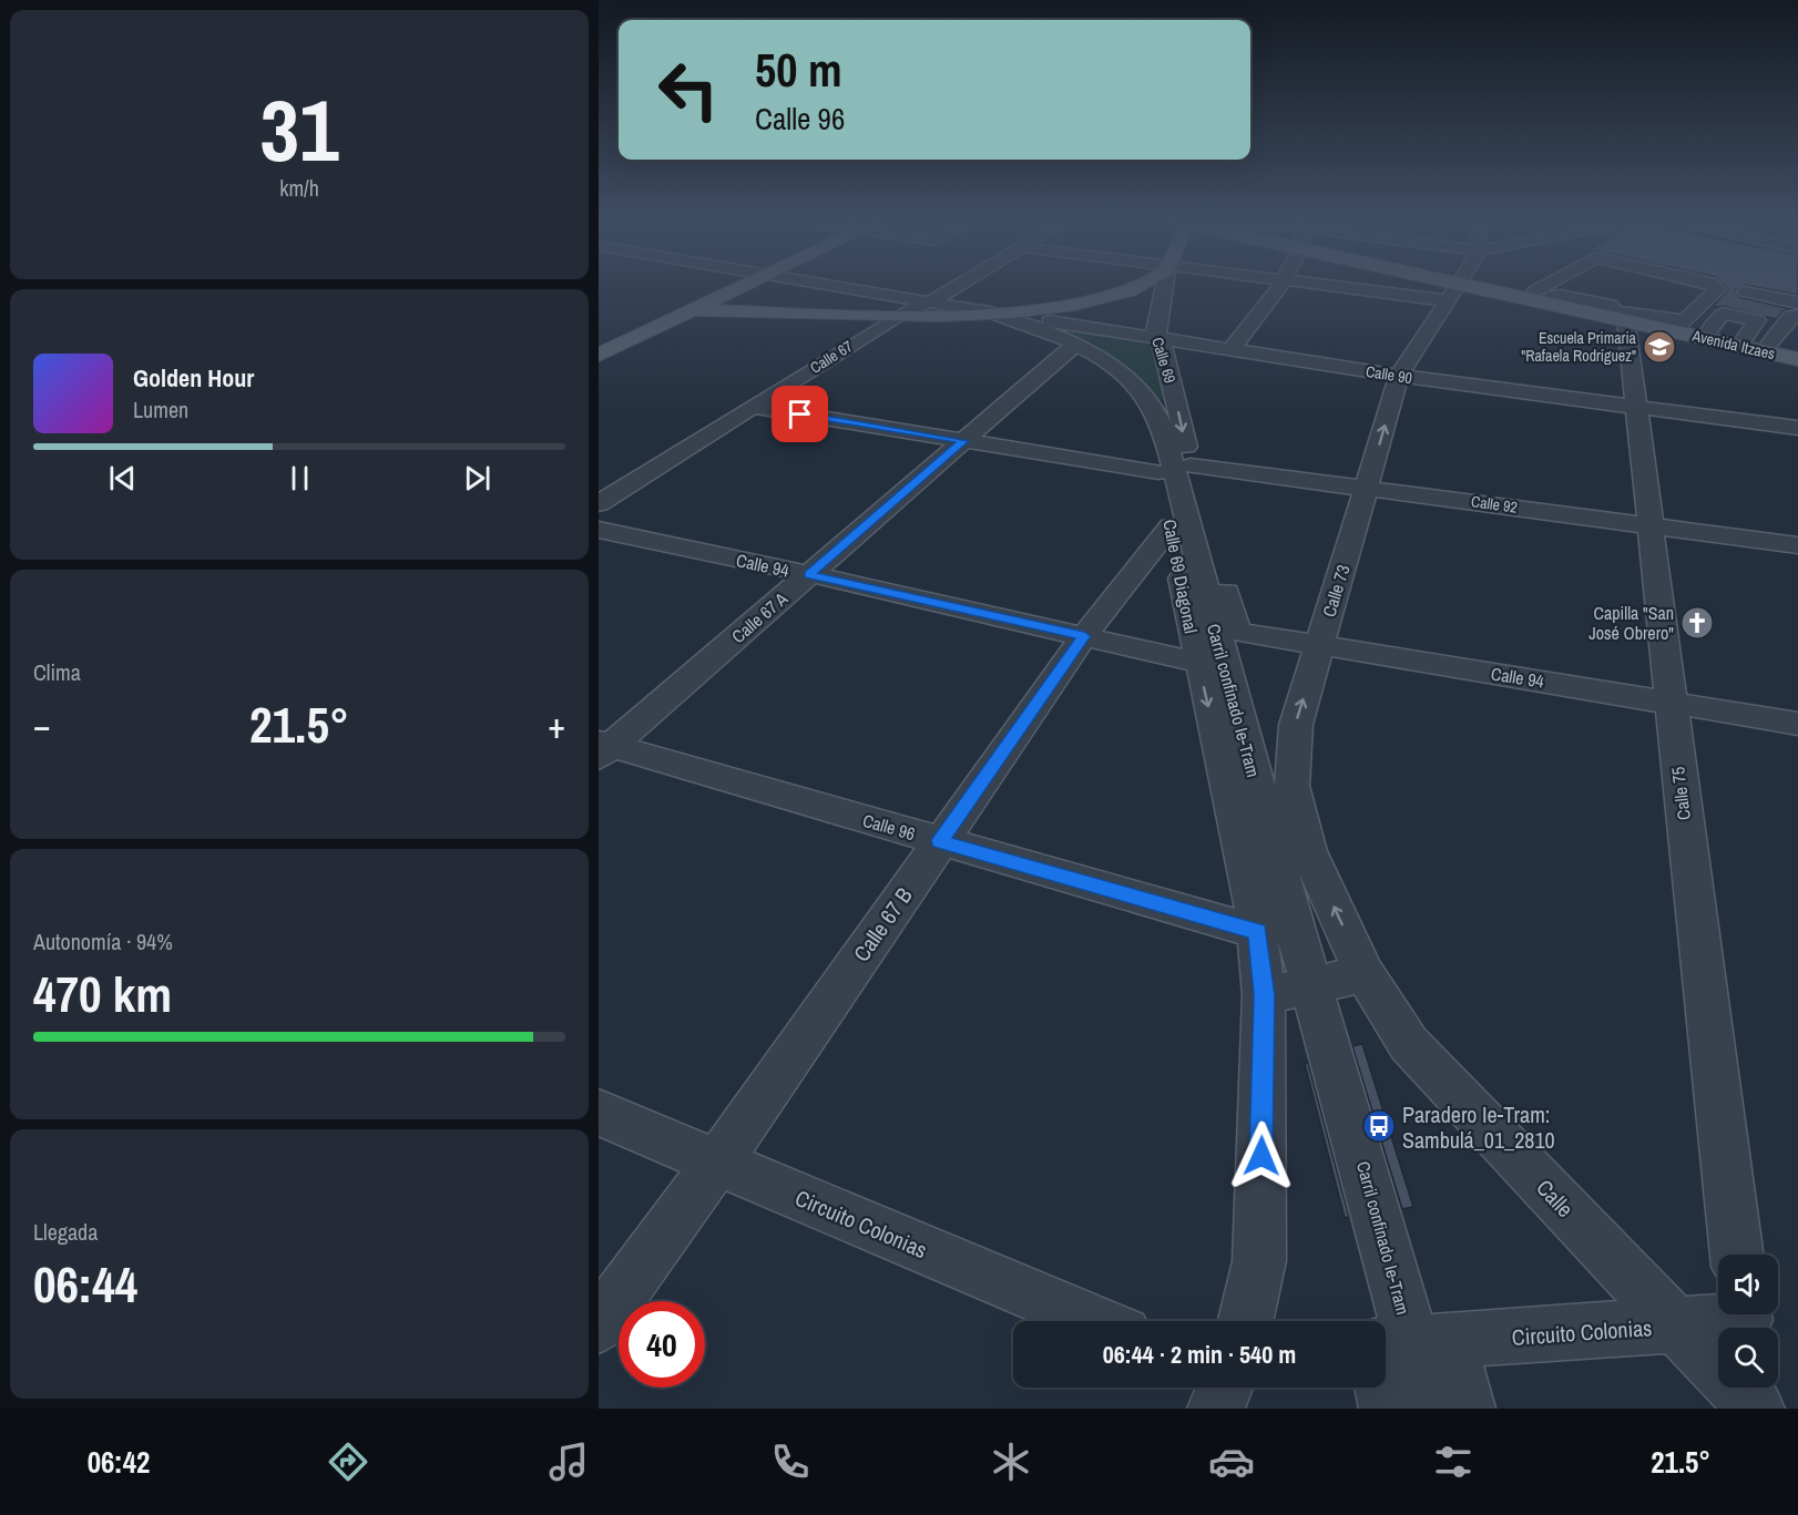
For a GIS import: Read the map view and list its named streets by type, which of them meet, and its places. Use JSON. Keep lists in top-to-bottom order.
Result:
{
  "streets": {
    "main road": ["Avenida Itzaes"],
    "street": [
      "Calle 67",
      "Calle 69",
      "Calle 90",
      "Calle 92",
      "Calle 94",
      "Calle 69 Diagonal",
      "Calle 73",
      "Calle 67 A",
      "Carril confinado Ie-Tram",
      "Calle 75",
      "Calle 96",
      "Calle 67 B",
      "Calle",
      "Circuito Colonias"
    ]
  },
  "crossings": [
    ["Avenida Itzaes", "Calle 73"],
    ["Avenida Itzaes", "Calle 75"],
    ["Calle 67", "Carril confinado Ie-Tram"],
    ["Calle 69", "Calle 90"],
    ["Calle 69", "Calle 92"],
    ["Calle 69", "Calle 94"],
    ["Calle 90", "Calle 69 Diagonal"],
    ["Calle 90", "Calle 73"],
    ["Calle 90", "Carril confinado Ie-Tram"],
    ["Calle 90", "Calle 75"],
    ["Calle 92", "Calle 73"],
    ["Calle 92", "Calle 75"],
    ["Calle 94", "Calle 69 Diagonal"],
    ["Calle 94", "Calle 73"],
    ["Calle 94", "Calle 67 A"],
    ["Calle 94", "Calle 75"],
    ["Calle 94", "Calle 67 B"],
    ["Calle 69 Diagonal", "Calle 67 A"],
    ["Calle 69 Diagonal", "Carril confinado Ie-Tram"],
    ["Calle 69 Diagonal", "Calle 96"],
    ["Calle 69 Diagonal", "Calle 67 B"],
    ["Calle 73", "Calle"],
    ["Calle 67 A", "Calle 96"],
    ["Carril confinado Ie-Tram", "Circuito Colonias"],
    ["Calle 96", "Calle 67 B"],
    ["Calle 67 B", "Circuito Colonias"],
    ["Calle", "Circuito Colonias"]
  ],
  "one_way": ["Calle 69", "Calle 73"],
  "places": {
    "school or university": ["Escuela Primaria \"Rafaela Rodríguez\""],
    "church": ["Capilla \"San José Obrero\""],
    "bus stop": ["Paradero Ie-Tram: Sambulá_01_2810"]
  },
  "page": {
    "tile": [
      ["31", "km/h"],
      "Clima",
      ["Autonomía · 94%", "470 km"],
      ["Llegada", "06:44"]
    ],
    "turn": ["50 m", "Calle 96"],
    "song": ["Golden Hour", "Lumen"],
    "heat": ["−", "21.5°", "+"],
    "limit": "40",
    "trip": "06:44 · 2 min · 540 m",
    "tabs": ["06:42", "21.5°"]
  }
}
